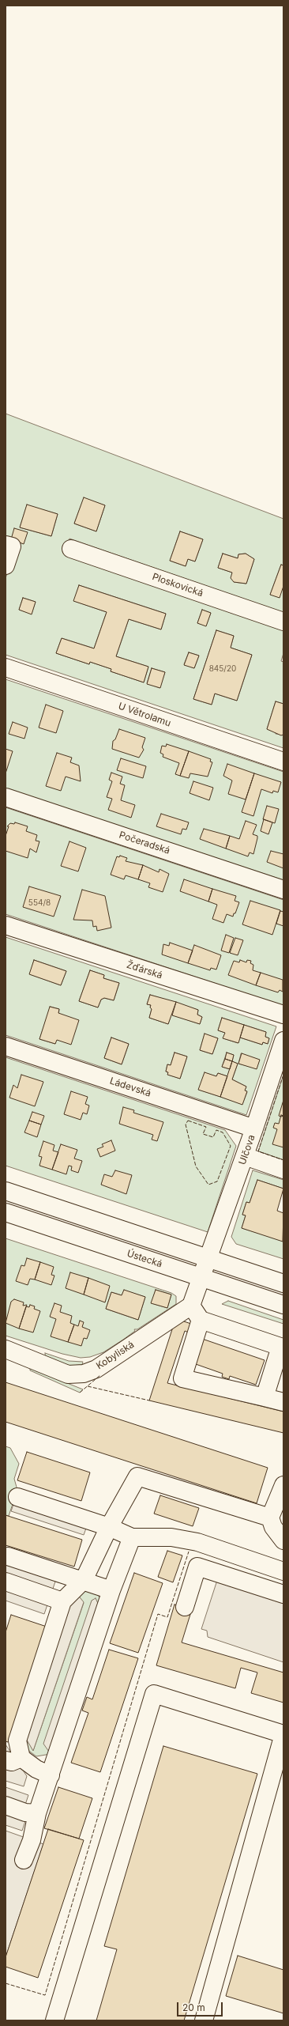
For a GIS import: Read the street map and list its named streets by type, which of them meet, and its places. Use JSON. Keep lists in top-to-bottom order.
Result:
{
  "streets": {
    "street": [
      "Ploskovická",
      "U Větrolamu",
      "Počeradská",
      "Žďárská",
      "Ládevská",
      "Ulčova",
      "Ústecká",
      "Kobyliská"
    ]
  },
  "crossings": [
    ["Ládevská", "Ulčova"],
    ["Ulčova", "Ústecká"]
  ],
  "house_numbers": ["845/20", "554/8"],
  "scale_bar": "20 m"
}
